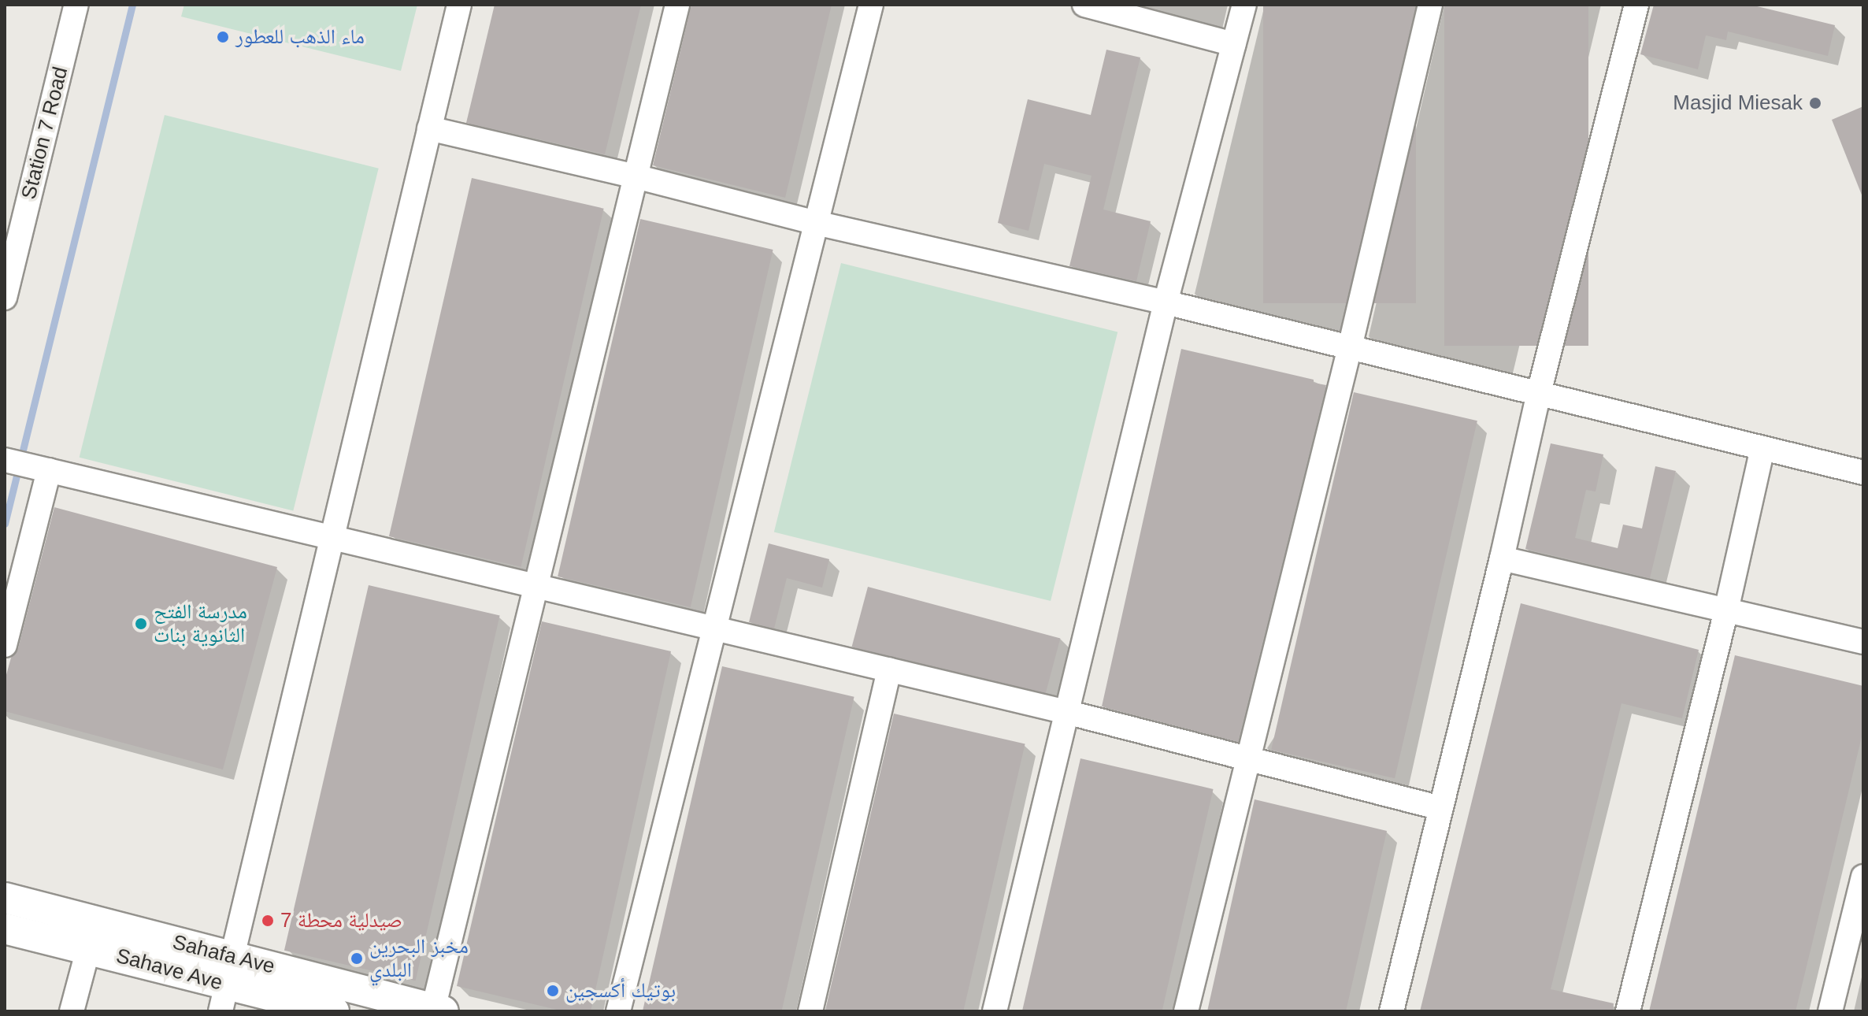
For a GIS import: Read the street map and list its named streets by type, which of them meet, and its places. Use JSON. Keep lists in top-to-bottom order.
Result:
{
  "streets": {
    "main road": ["Sahafa Ave", "Sahave Ave"],
    "street": ["Station 7 Road"]
  },
  "crossings": [
    ["Sahafa Ave", "Sahave Ave"]
  ],
  "places": [
    "ماء الذهب للعطور",
    "Masjid Miesak",
    "مدرسة الفتح الثانوية بنات",
    "صيدلية محطة 7",
    "مخبز البحرين البلدي",
    "بوتيك أكسجين"
  ]
}
